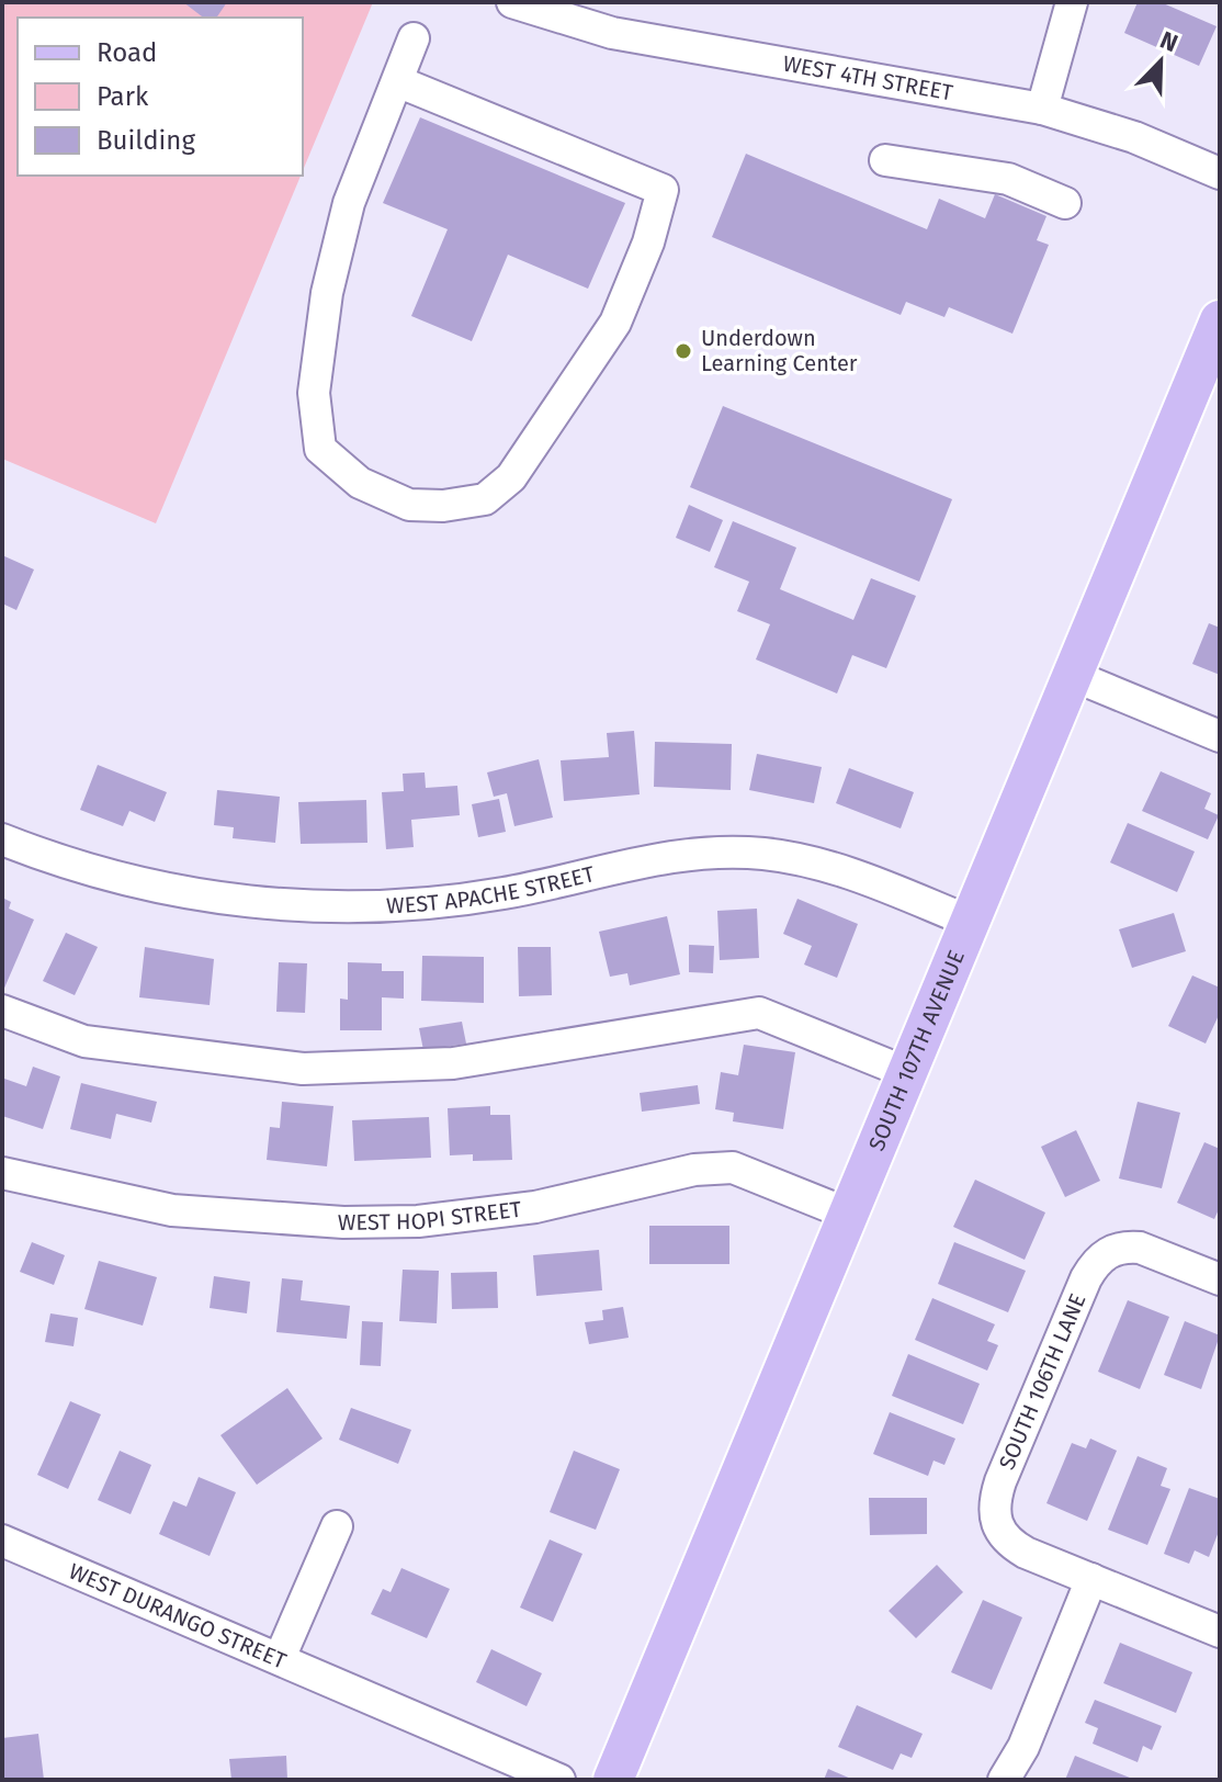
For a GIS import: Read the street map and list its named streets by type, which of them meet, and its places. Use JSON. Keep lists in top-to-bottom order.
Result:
{
  "streets": {
    "main road": ["SOUTH 107TH AVENUE"],
    "street": [
      "WEST 4TH STREET",
      "WEST APACHE STREET",
      "WEST HOPI STREET",
      "SOUTH 106TH LANE",
      "WEST DURANGO STREET"
    ]
  },
  "crossings": [
    ["WEST APACHE STREET", "SOUTH 107TH AVENUE"],
    ["SOUTH 107TH AVENUE", "WEST HOPI STREET"]
  ],
  "places": ["Underdown Learning Center"],
  "legend": ["Road", "Park", "Building"],
  "north": "top right"
}
